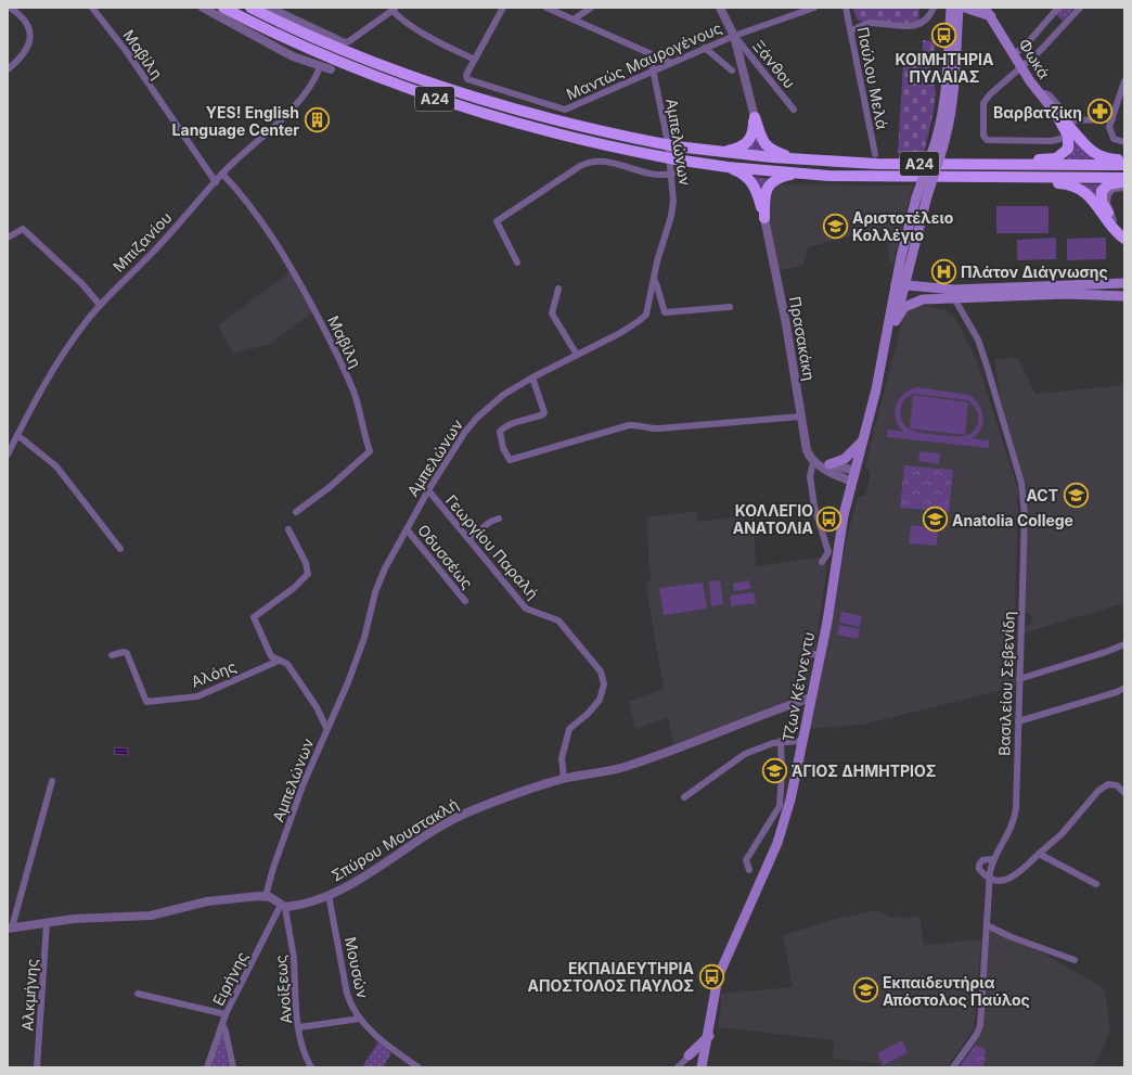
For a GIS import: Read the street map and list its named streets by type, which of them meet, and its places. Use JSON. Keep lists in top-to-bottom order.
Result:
{
  "streets": {
    "highway": ["Α24"],
    "main road": ["Φωκά", "Τζων Κέννεντυ"],
    "street": [
      "Μαβίλη",
      "Μαντώς Μαυρογένους",
      "Ξάνθου",
      "Παύλου Μελά",
      "Αμπελώνων",
      "Μπιζανίου",
      "Πρασακάκη",
      "Γεωργίου Παραλή",
      "Οδυσσέως",
      "Αλόης",
      "Βασιλείου Σεβενίδη",
      "Σπύρου Μουστακλή",
      "Μουσών",
      "Ειρήνης",
      "Ανοίξεως",
      "Αλκμήνης"
    ]
  },
  "crossings": [
    ["Μαβίλη", "Μπιζανίου"],
    ["Μαντώς Μαυρογένους", "Ξάνθου"],
    ["Μαντώς Μαυρογένους", "Αμπελώνων"],
    ["Αμπελώνων", "Γεωργίου Παραλή"],
    ["Αμπελώνων", "Οδυσσέως"],
    ["Γεωργίου Παραλή", "Σπύρου Μουστακλή"],
    ["Τζων Κέννεντυ", "Σπύρου Μουστακλή"],
    ["Σπύρου Μουστακλή", "Μουσών"],
    ["Σπύρου Μουστακλή", "Ειρήνης"],
    ["Σπύρου Μουστακλή", "Ανοίξεως"],
    ["Ειρήνης", "Ανοίξεως"]
  ],
  "places": {
    "bus stop": ["ΚΟΙΜΗΤΗΡΙΑ ΠΥΛΑΙΑΣ", "ΚΟΛΛΕΓΙΟ ΑΝΑΤΟΛΙΑ", "ΕΚΠΑΙΔΕΥΤΗΡΙΑ ΑΠΟΣΤΟΛΟΣ ΠΑΥΛΟΣ"],
    "pharmacy": ["Βαρβατζίκη"],
    "building": ["YES! English Language Center"],
    "school or university": [
      "Αριστοτέλειο Κολλέγιο",
      "ACT",
      "Anatolia College",
      "ΆΓΙΟΣ ΔΗΜΗΤΡΙΟΣ",
      "Εκπαιδευτήρια Απόστολος Παύλος"
    ],
    "hospital": ["Πλάτον Διάγνωσης"]
  }
}
